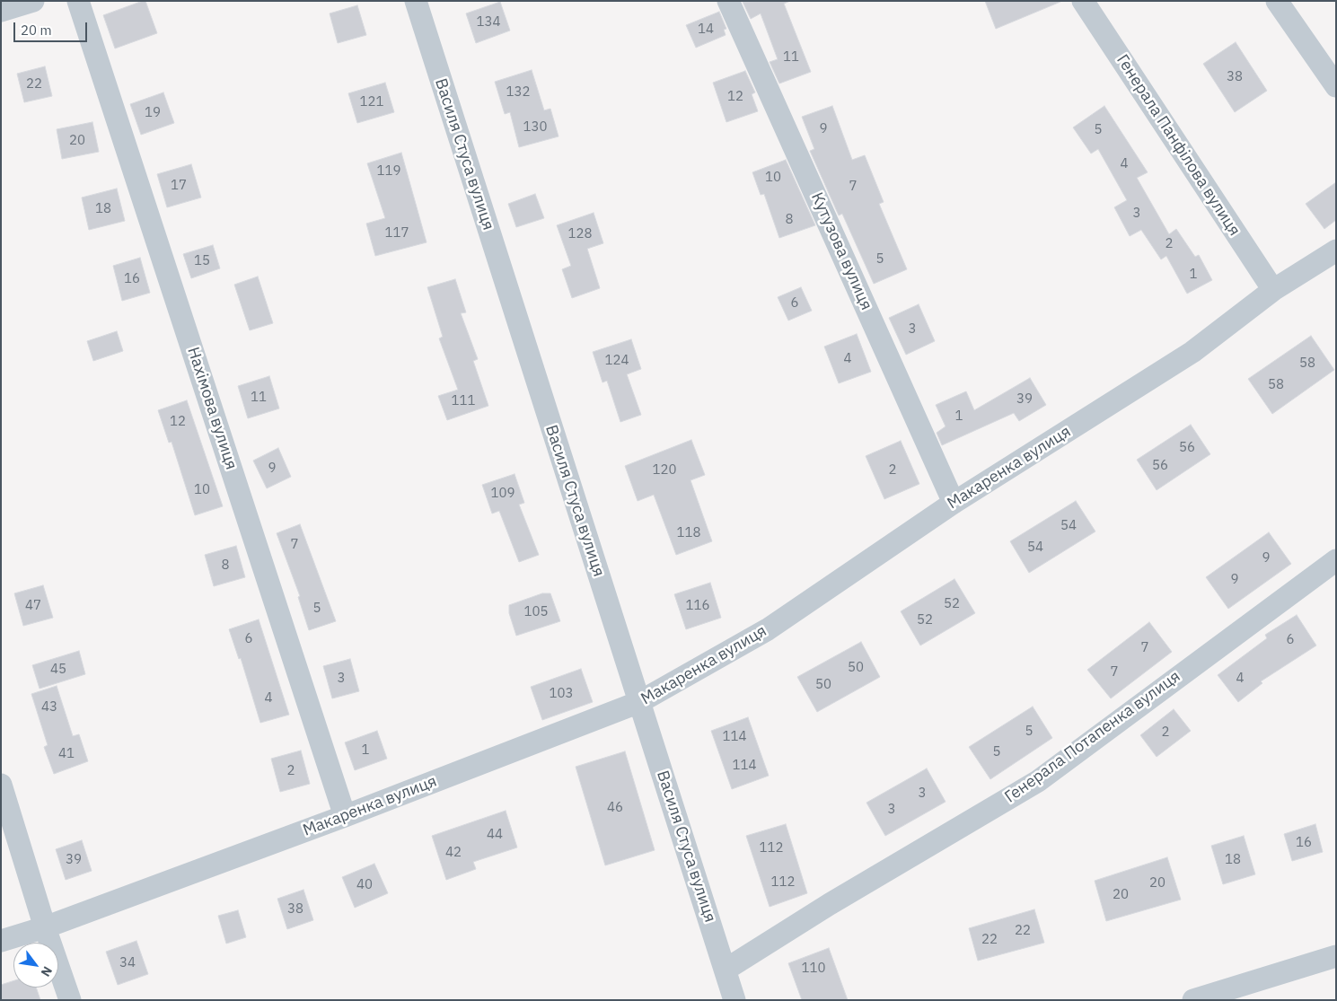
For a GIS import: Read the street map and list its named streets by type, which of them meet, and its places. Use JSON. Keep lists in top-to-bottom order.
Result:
{
  "streets": {
    "street": [
      "Генерала Панфілова вулиця",
      "Василя Стуса вулиця",
      "Кутузова вулиця",
      "Нахімова вулиця",
      "Макаренка вулиця",
      "Генерала Потапенка вулиця"
    ]
  },
  "crossings": [
    ["Генерала Панфілова вулиця", "Макаренка вулиця"],
    ["Василя Стуса вулиця", "Макаренка вулиця"],
    ["Василя Стуса вулиця", "Генерала Потапенка вулиця"],
    ["Кутузова вулиця", "Макаренка вулиця"],
    ["Нахімова вулиця", "Макаренка вулиця"]
  ],
  "house_numbers": [
    "134",
    "14",
    "11",
    "38",
    "22",
    "132",
    "12",
    "121",
    "19",
    "130",
    "9",
    "5",
    "20",
    "4",
    "119",
    "10",
    "17",
    "7",
    "18",
    "3",
    "8",
    "117",
    "128",
    "2",
    "5",
    "15",
    "1",
    "16",
    "6",
    "3",
    "4",
    "124",
    "58",
    "58",
    "11",
    "39",
    "111",
    "1",
    "12",
    "56",
    "56",
    "9",
    "120",
    "2",
    "10",
    "109",
    "54",
    "118",
    "7",
    "54",
    "9",
    "8",
    "9",
    "52",
    "47",
    "116",
    "5",
    "105",
    "52",
    "6",
    "6",
    "7",
    "50",
    "45",
    "7",
    "3",
    "4",
    "50",
    "103",
    "4",
    "43",
    "5",
    "2",
    "114",
    "1",
    "5",
    "41",
    "114",
    "2",
    "3",
    "46",
    "3",
    "44",
    "16",
    "112",
    "42",
    "39",
    "18",
    "112",
    "20",
    "40",
    "20",
    "38",
    "22",
    "22",
    "34",
    "110"
  ],
  "scale_bar": "20 m",
  "north": "bottom right"
}
